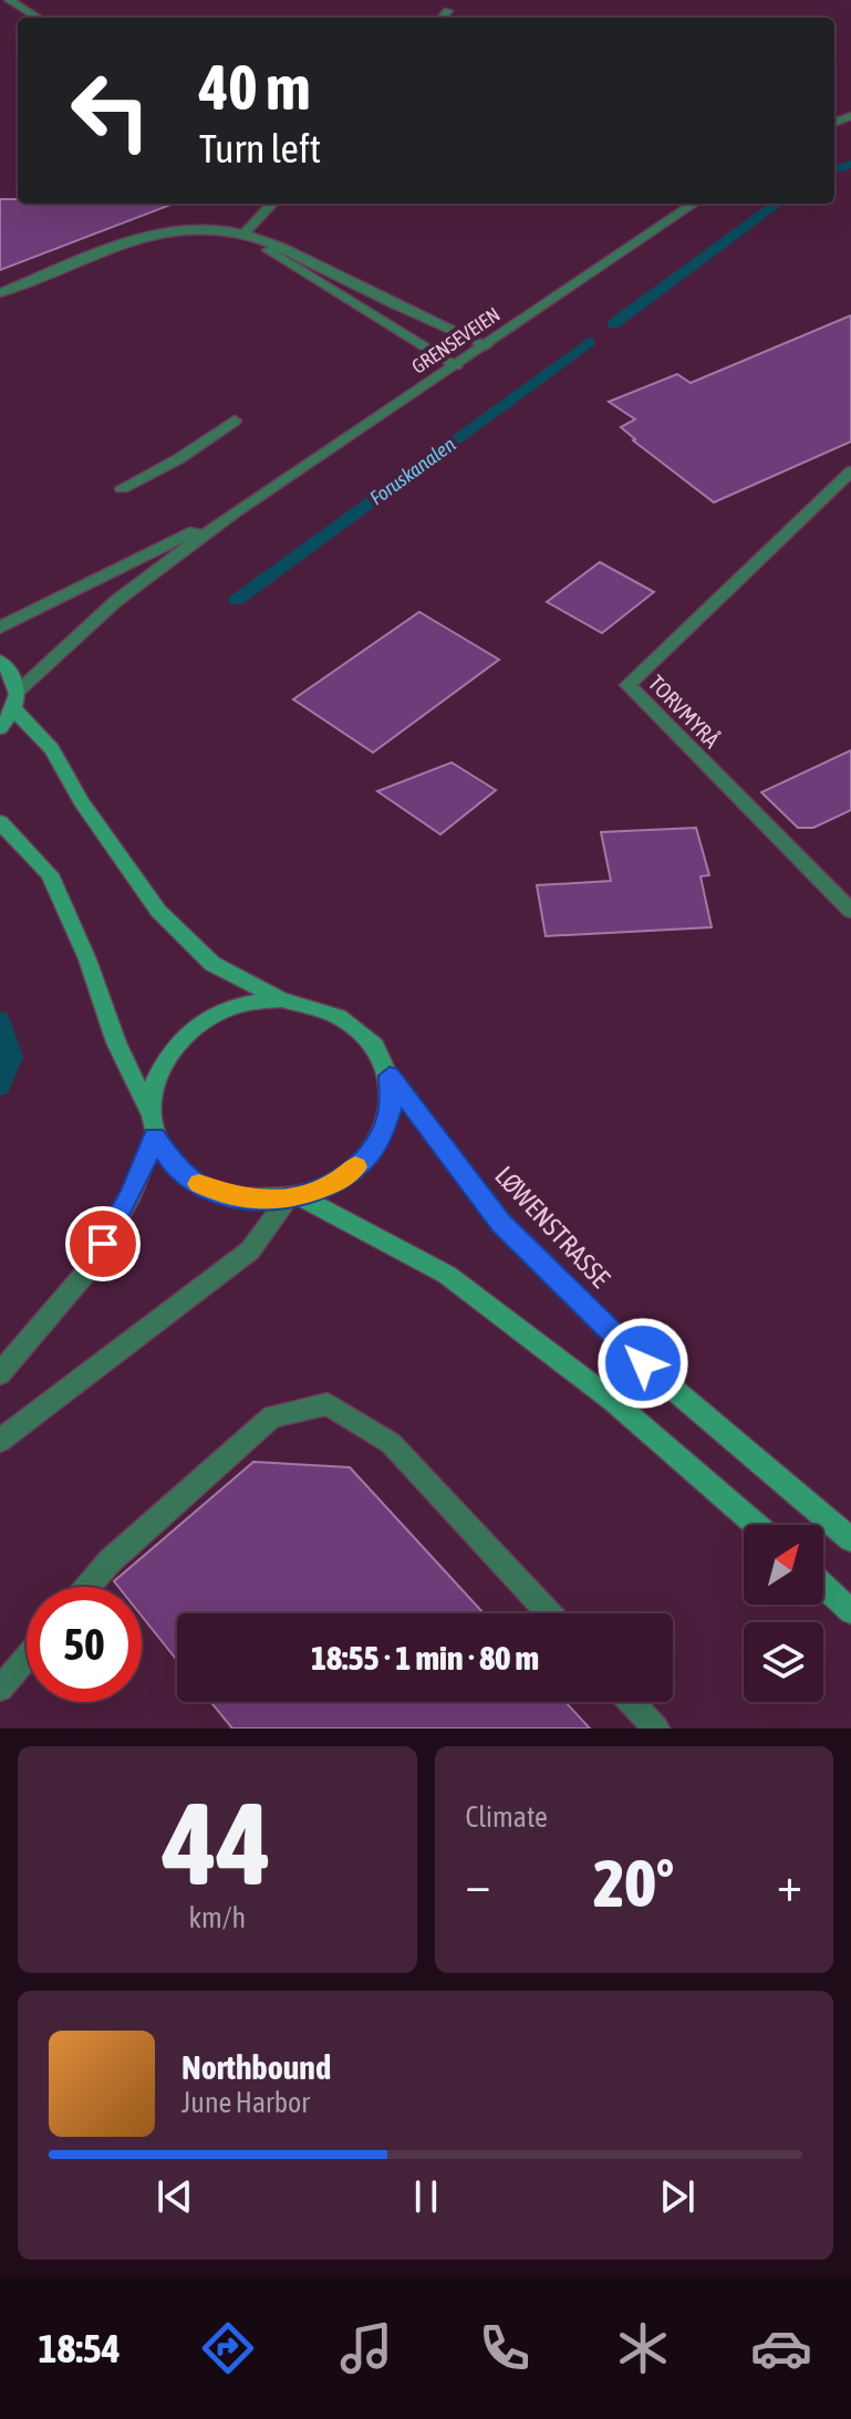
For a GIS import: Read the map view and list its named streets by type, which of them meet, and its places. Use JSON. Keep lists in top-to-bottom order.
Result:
{
  "streets": {
    "main road": ["LØWENSTRASSE"],
    "street": ["GRENSEVEIEN", "TORVMYRÅ"]
  },
  "water": ["Foruskanalen"],
  "north": "top right",
  "page": {
    "turn": ["40 m", "Turn left"],
    "limit": "50",
    "trip": "18:55 · 1 min · 80 m",
    "tile": [
      ["44", "km/h"],
      "Climate"
    ],
    "heat": ["−", "20°", "+"],
    "song": ["Northbound", "June Harbor"],
    "tabs": "18:54"
  }
}
